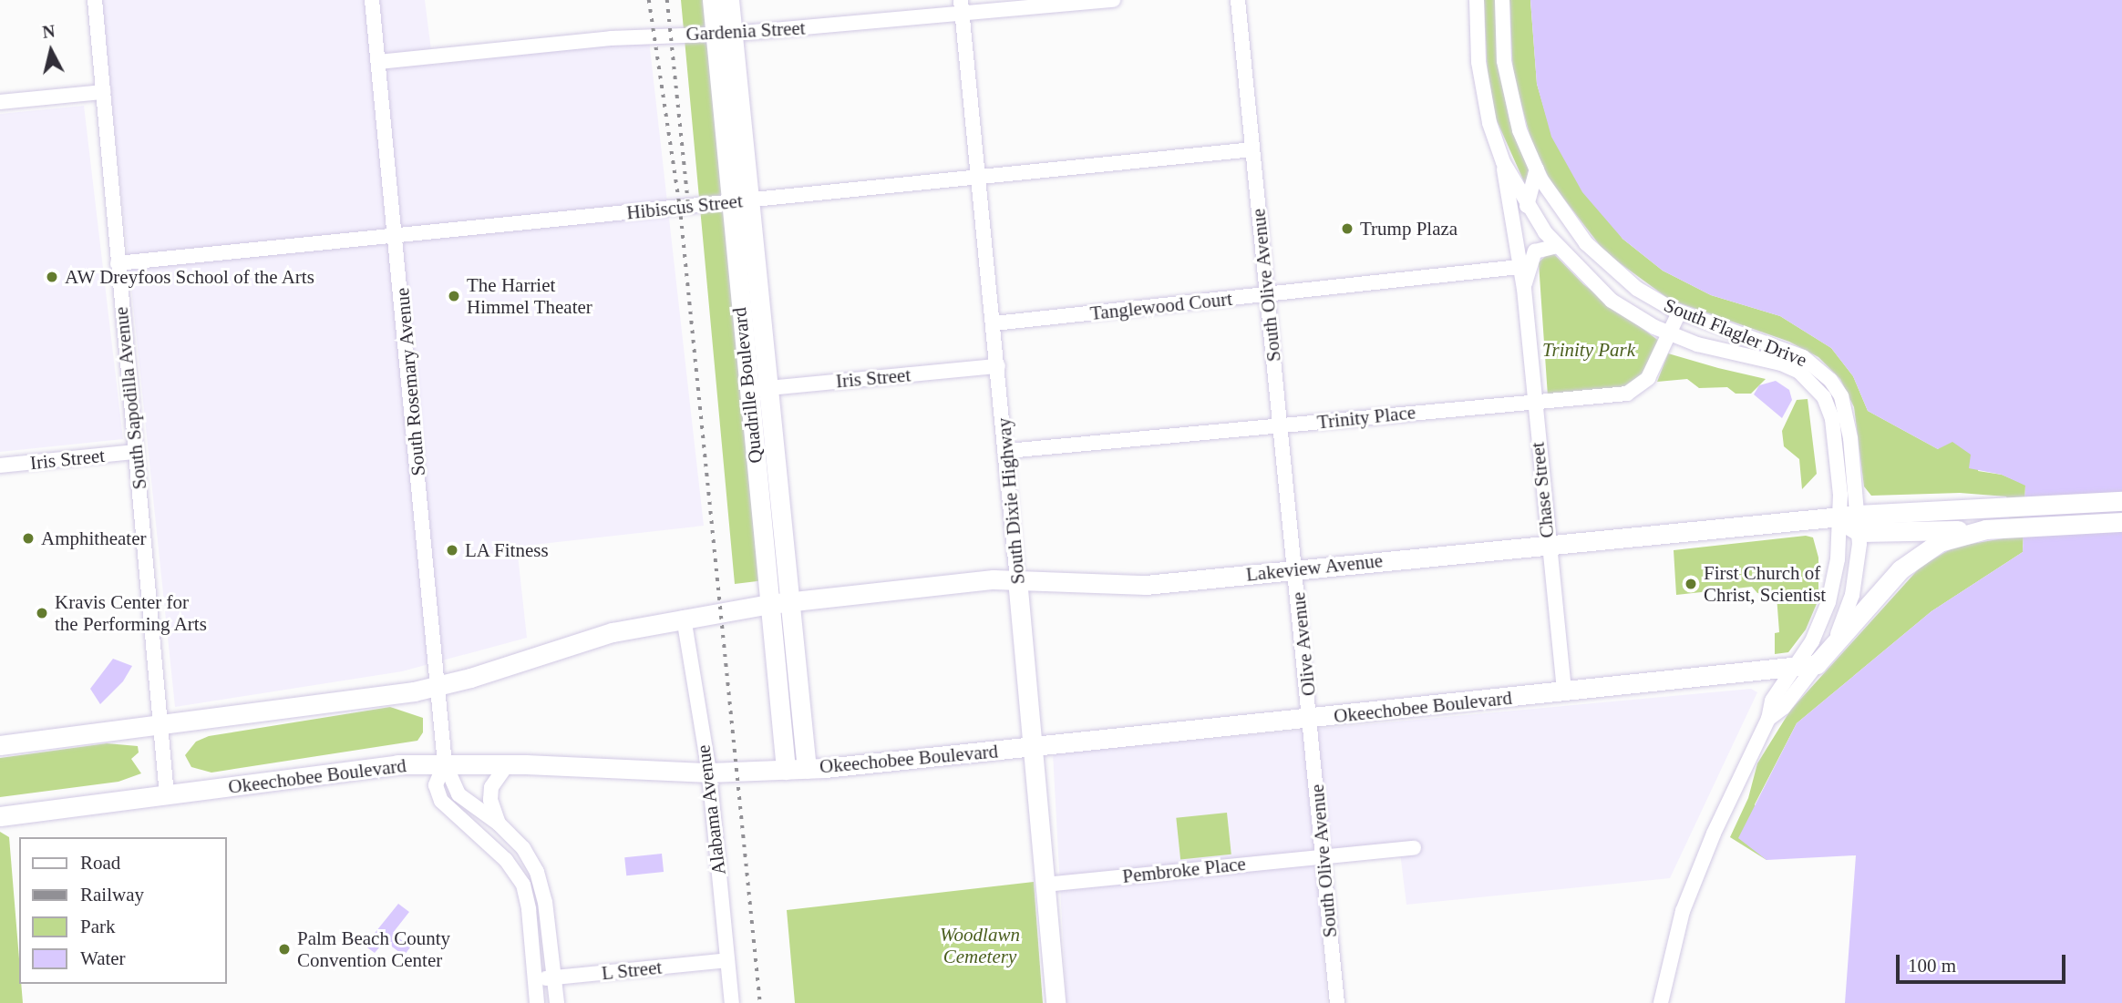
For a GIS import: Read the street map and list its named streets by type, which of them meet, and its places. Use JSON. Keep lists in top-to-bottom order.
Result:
{
  "streets": {
    "main road": [
      "South Flagler Drive",
      "Quadrille Boulevard",
      "South Dixie Highway",
      "Lakeview Avenue",
      "Okeechobee Boulevard"
    ],
    "street": [
      "Gardenia Street",
      "Hibiscus Street",
      "South Olive Avenue",
      "Tanglewood Court",
      "Iris Street",
      "South Rosemary Avenue",
      "South Sapodilla Avenue",
      "Trinity Place",
      "Chase Street",
      "Olive Avenue",
      "Alabama Avenue",
      "Pembroke Place",
      "L Street"
    ]
  },
  "crossings": [
    ["Gardenia Street", "South Rosemary Avenue"],
    ["Gardenia Street", "Quadrille Boulevard"],
    ["Gardenia Street", "South Dixie Highway"],
    ["Hibiscus Street", "South Olive Avenue"],
    ["Hibiscus Street", "South Rosemary Avenue"],
    ["Hibiscus Street", "Quadrille Boulevard"],
    ["Hibiscus Street", "South Sapodilla Avenue"],
    ["Hibiscus Street", "South Dixie Highway"],
    ["South Olive Avenue", "Tanglewood Court"],
    ["South Olive Avenue", "Trinity Place"],
    ["South Olive Avenue", "Lakeview Avenue"],
    ["South Olive Avenue", "Olive Avenue"],
    ["South Olive Avenue", "Okeechobee Boulevard"],
    ["South Olive Avenue", "Pembroke Place"],
    ["Tanglewood Court", "Chase Street"],
    ["Tanglewood Court", "South Dixie Highway"],
    ["South Flagler Drive", "Trinity Place"],
    ["South Flagler Drive", "Chase Street"],
    ["South Flagler Drive", "Lakeview Avenue"],
    ["South Flagler Drive", "Okeechobee Boulevard"],
    ["Iris Street", "Quadrille Boulevard"],
    ["Iris Street", "South Sapodilla Avenue"],
    ["Iris Street", "South Dixie Highway"],
    ["South Rosemary Avenue", "Okeechobee Boulevard"],
    ["Quadrille Boulevard", "Lakeview Avenue"],
    ["Quadrille Boulevard", "Okeechobee Boulevard"],
    ["South Sapodilla Avenue", "Okeechobee Boulevard"],
    ["Trinity Place", "Chase Street"],
    ["Trinity Place", "South Dixie Highway"],
    ["Chase Street", "Lakeview Avenue"],
    ["Chase Street", "Okeechobee Boulevard"],
    ["South Dixie Highway", "Lakeview Avenue"],
    ["South Dixie Highway", "Okeechobee Boulevard"],
    ["South Dixie Highway", "Pembroke Place"],
    ["Lakeview Avenue", "Olive Avenue"],
    ["Olive Avenue", "Okeechobee Boulevard"],
    ["Okeechobee Boulevard", "Alabama Avenue"],
    ["Alabama Avenue", "L Street"]
  ],
  "parks": ["Trinity Park", "Woodlawn Cemetery"],
  "places": [
    "Trump Plaza",
    "AW Dreyfoos School of the Arts",
    "The Harriet Himmel Theater",
    "Amphitheater",
    "LA Fitness",
    "First Church of Christ, Scientist",
    "Kravis Center for the Performing Arts",
    "Palm Beach County Convention Center"
  ],
  "legend": [
    "Road",
    "Railway",
    "Park",
    "Water"
  ],
  "scale_bar": "100 m",
  "north": "top"
}
